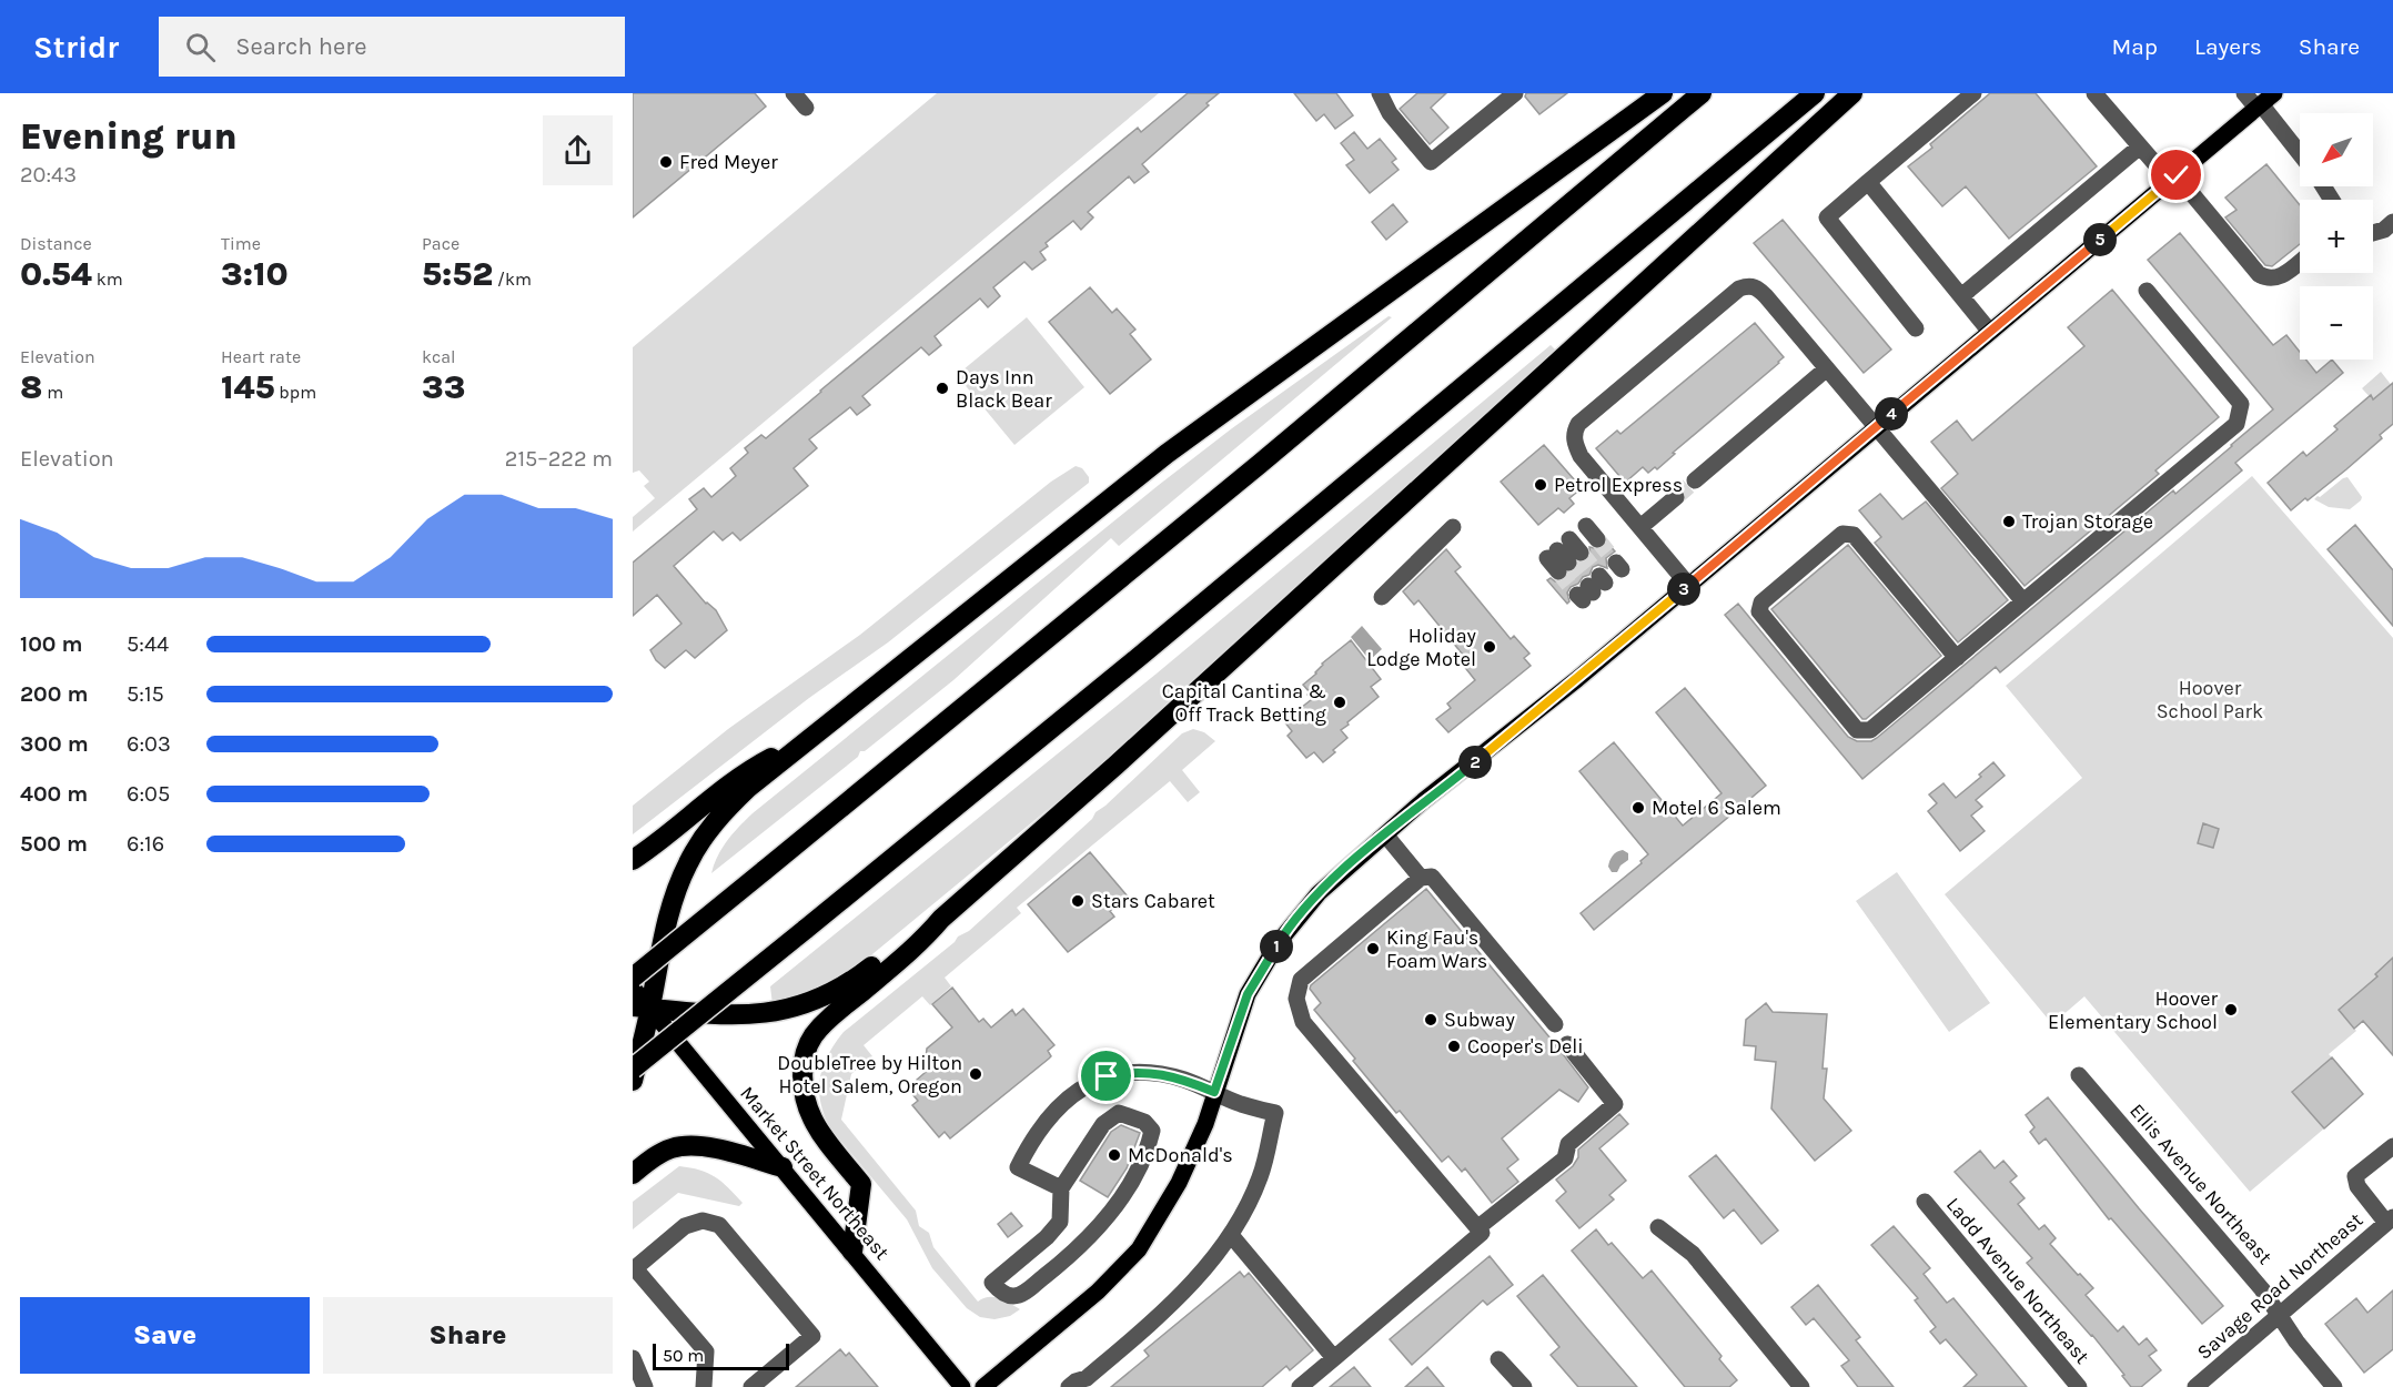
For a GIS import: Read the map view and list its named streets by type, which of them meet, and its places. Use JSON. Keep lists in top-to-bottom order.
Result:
{
  "streets": {
    "main road": ["Market Street Northeast"],
    "street": ["Ellis Avenue Northeast", "Ladd Avenue Northeast", "Savage Road Northeast"]
  },
  "crossings": [
    ["Ellis Avenue Northeast", "Savage Road Northeast"]
  ],
  "parks": ["Hoover School Park"],
  "places": [
    "Fred Meyer",
    "Days Inn Black Bear",
    "Petrol Express",
    "Trojan Storage",
    "Holiday Lodge Motel",
    "Capital Cantina & Off Track Betting",
    "Motel 6 Salem",
    "Stars Cabaret",
    "King Fau's Foam Wars",
    "Hoover Elementary School",
    "Subway",
    "Cooper's Deli",
    "DoubleTree by Hilton Hotel Salem, Oregon",
    "McDonald's"
  ],
  "scale_bar": "50 m",
  "north": "bottom left",
  "page": {
    "header": "Stridr",
    "search": "Search here",
    "nav": ["Map", "Layers", "Share"],
    "heading": ["Evening run", "20:43"],
    "map_buttons": ["+", "−"],
    "stats": [
      ["Distance", "0.54 km"],
      ["Time", "3:10"],
      ["Pace", "5:52 /km"],
      ["Elevation", "8 m"],
      ["Heart rate", "145 bpm"],
      ["kcal", "33"]
    ],
    "pins": [
      "5",
      "4",
      "3",
      "2",
      "1"
    ],
    "chart": ["Elevation", "215–222 m"],
    "list": [
      {
        "name": "100 m",
        "note": "5:44"
      },
      {
        "name": "200 m",
        "note": "5:15"
      },
      {
        "name": "300 m",
        "note": "6:03"
      },
      {
        "name": "400 m",
        "note": "6:05"
      },
      {
        "name": "500 m",
        "note": "6:16"
      }
    ],
    "buttons": ["Save", "Share"],
    "scale": "50 m"
  }
}
